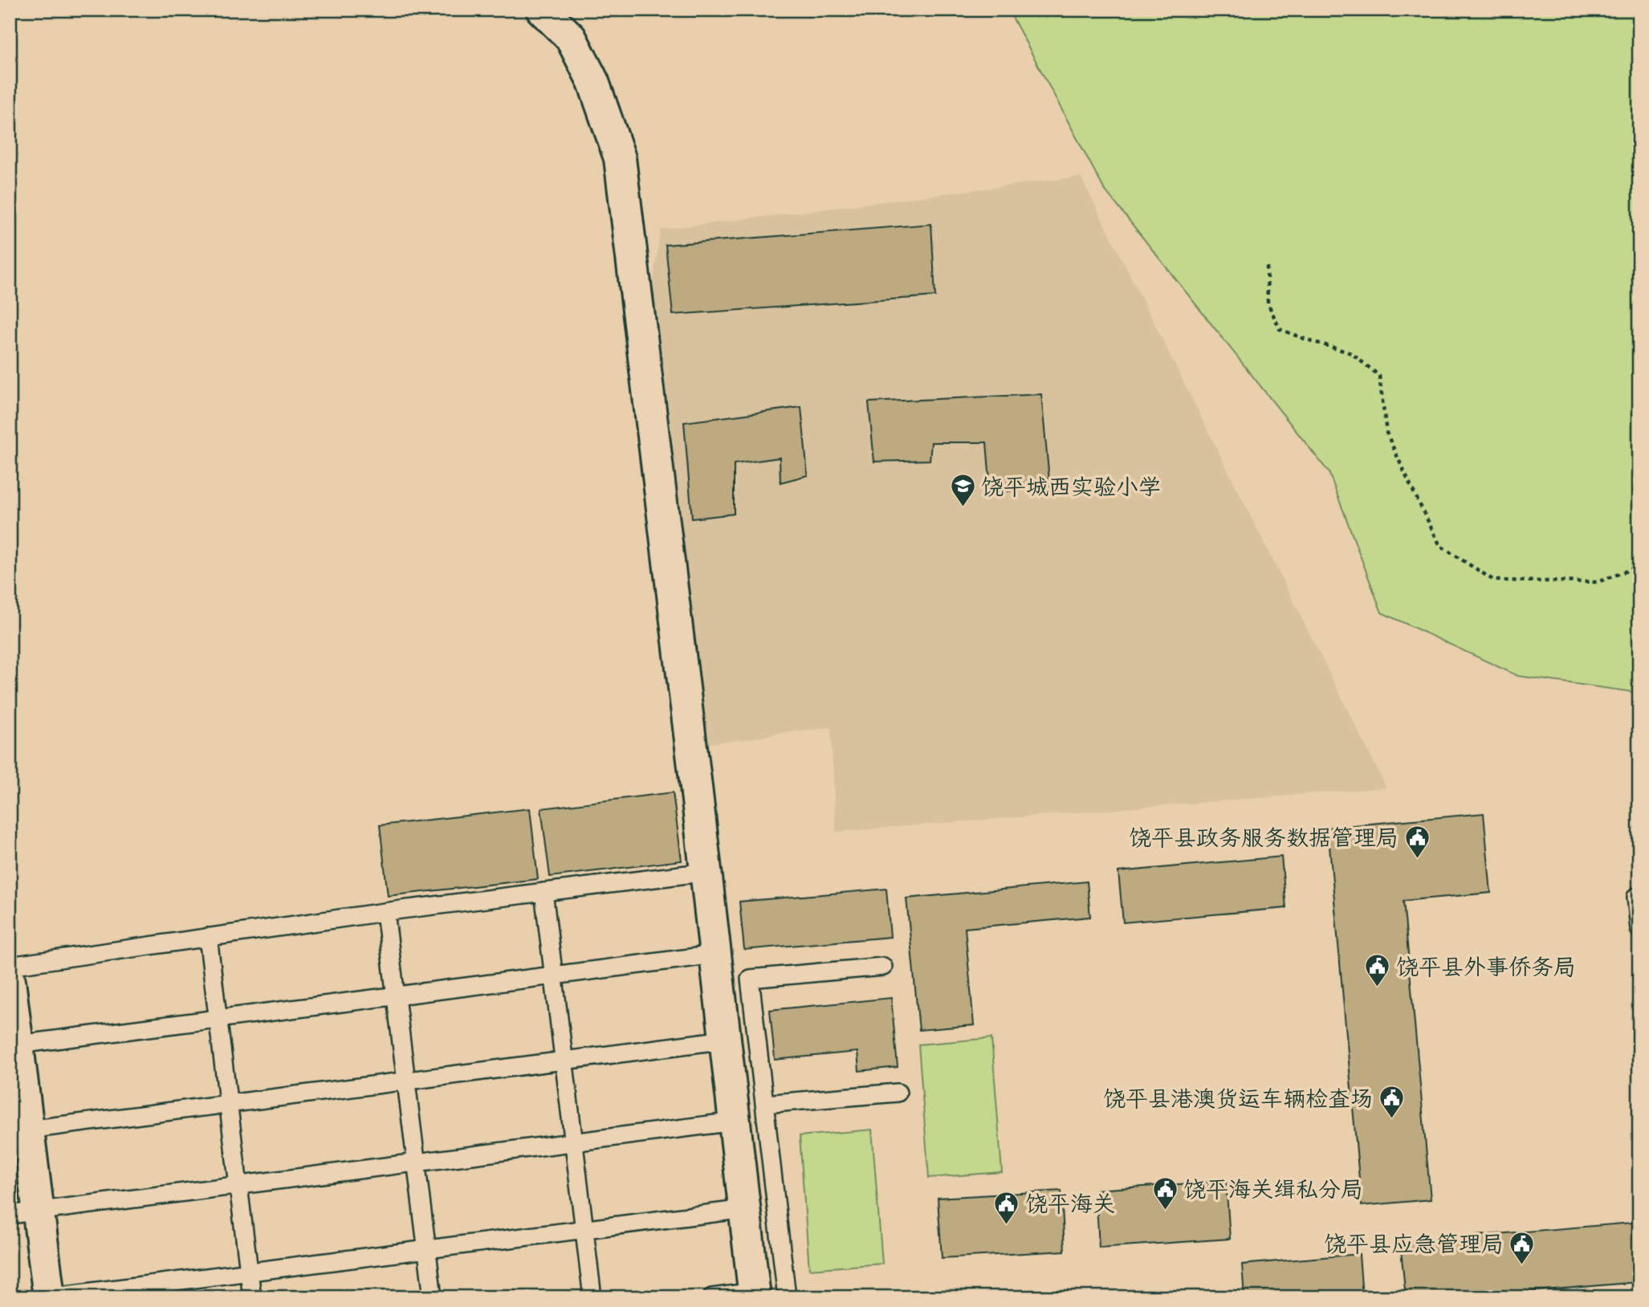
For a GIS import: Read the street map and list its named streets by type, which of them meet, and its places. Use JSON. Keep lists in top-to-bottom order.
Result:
{
  "places": {
    "school or university": ["饶平城西实验小学"],
    "public building": [
      "饶平县政务服务数据管理局",
      "饶平县外事侨务局",
      "饶平县港澳货运车辆检查场",
      "饶平海关缉私分局",
      "饶平海关",
      "饶平县应急管理局"
    ]
  }
}
